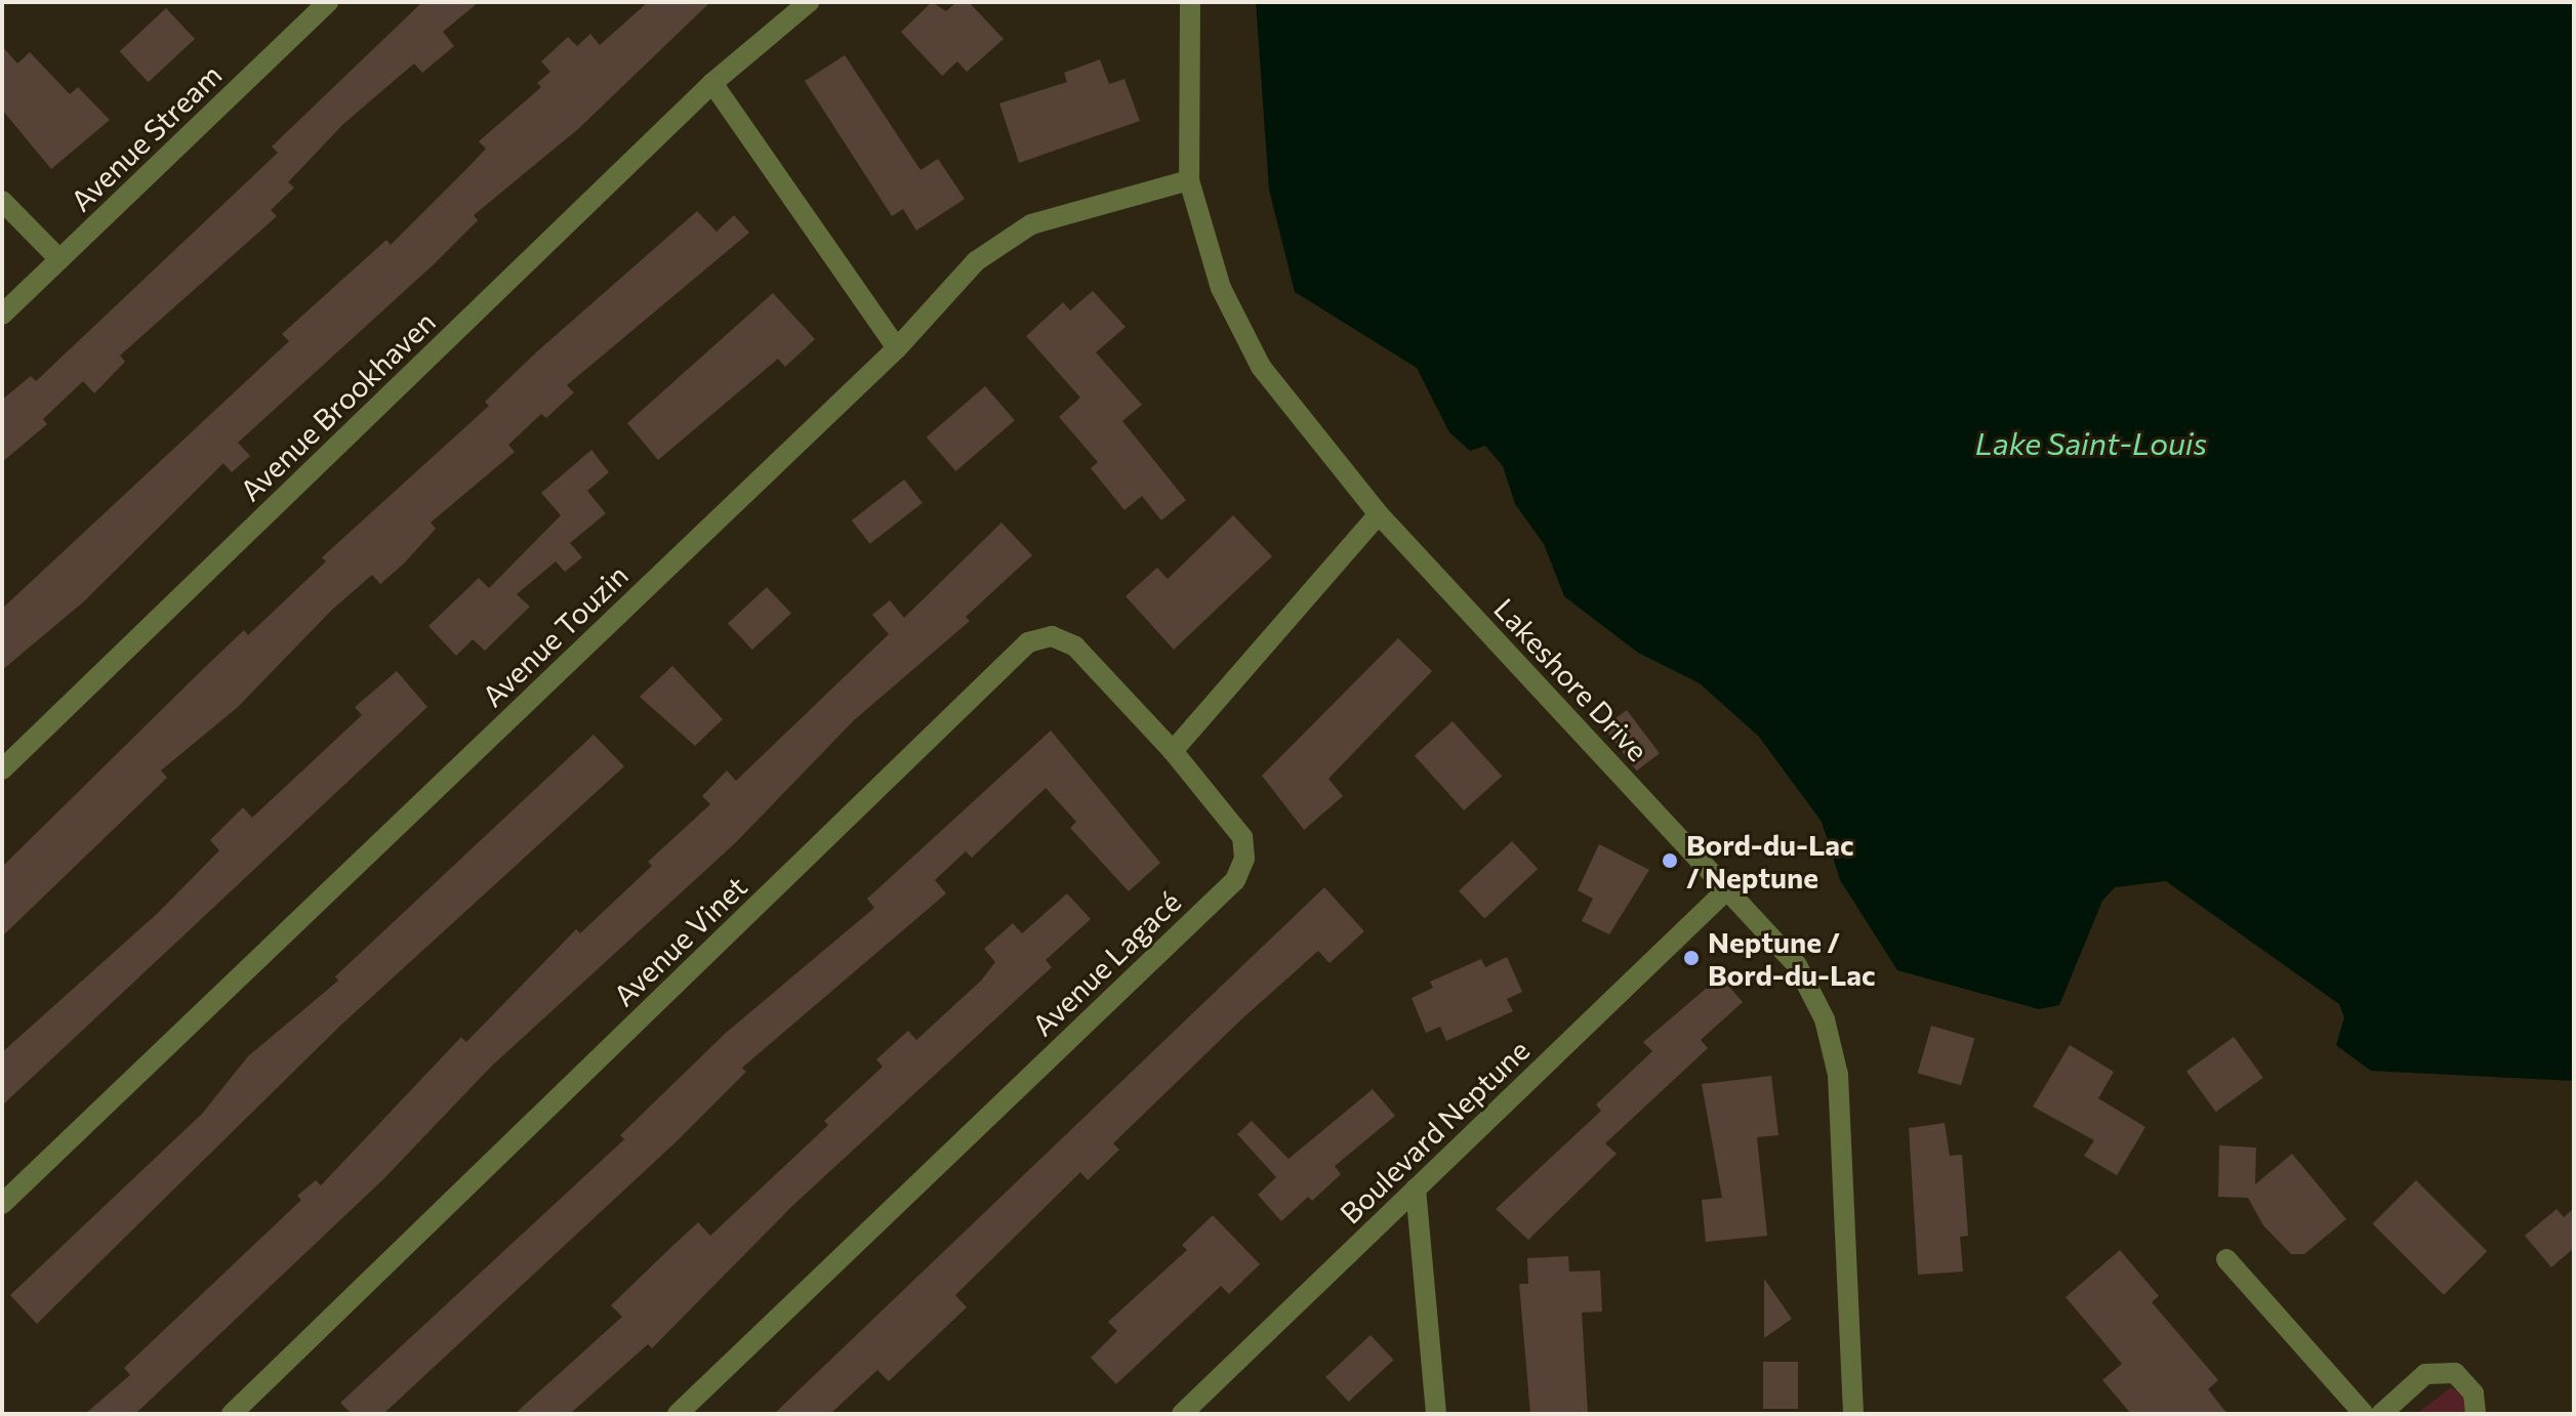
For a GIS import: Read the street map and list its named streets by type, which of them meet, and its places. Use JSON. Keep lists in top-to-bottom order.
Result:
{
  "streets": {
    "street": [
      "Avenue Stream",
      "Avenue Brookhaven",
      "Avenue Touzin",
      "Lakeshore Drive",
      "Avenue Vinet",
      "Avenue Lagacé",
      "Boulevard Neptune"
    ]
  },
  "crossings": [
    ["Avenue Touzin", "Lakeshore Drive"],
    ["Lakeshore Drive", "Boulevard Neptune"],
    ["Avenue Vinet", "Avenue Lagacé"]
  ],
  "water": ["Lake Saint-Louis"],
  "places": ["Bord-du-Lac / Neptune", "Neptune / Bord-du-Lac"]
}
